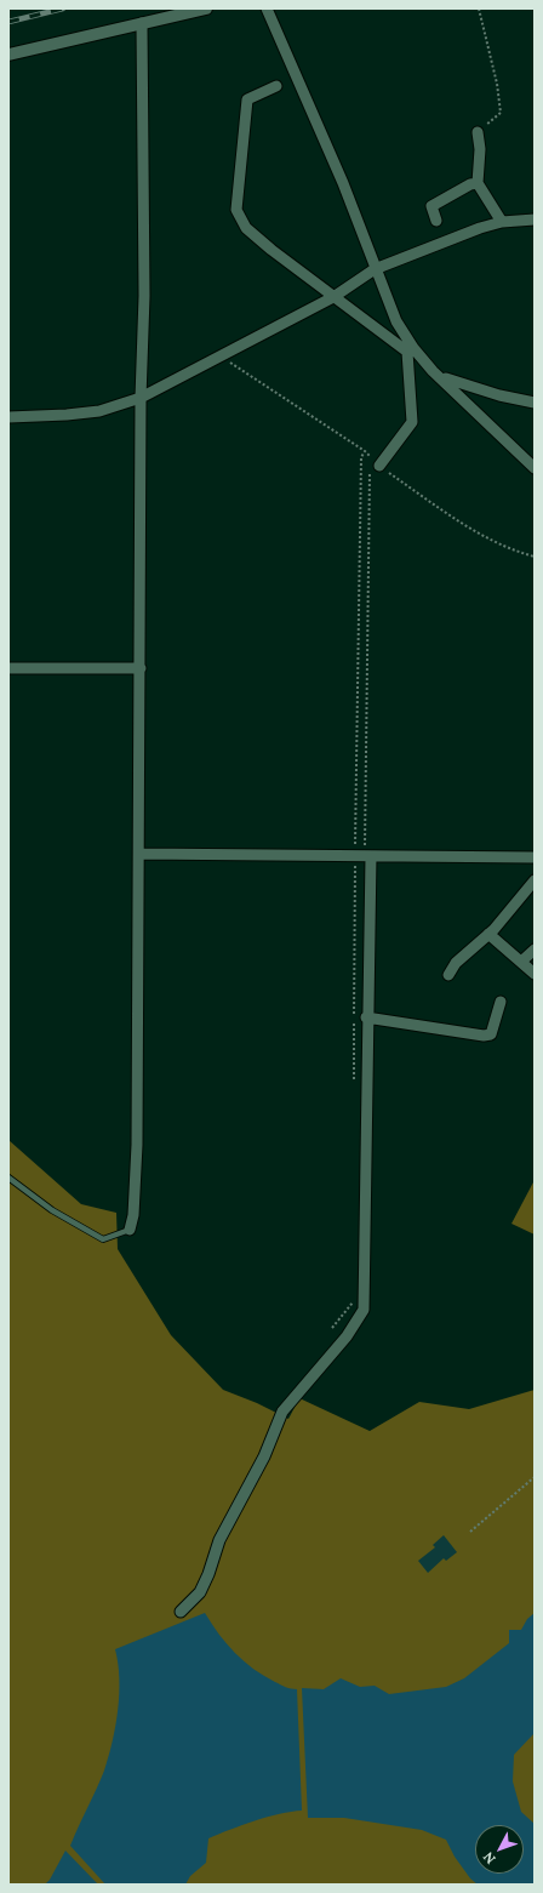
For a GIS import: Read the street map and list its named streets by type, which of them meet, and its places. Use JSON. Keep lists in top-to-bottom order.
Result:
{
  "north": "bottom left"
}
